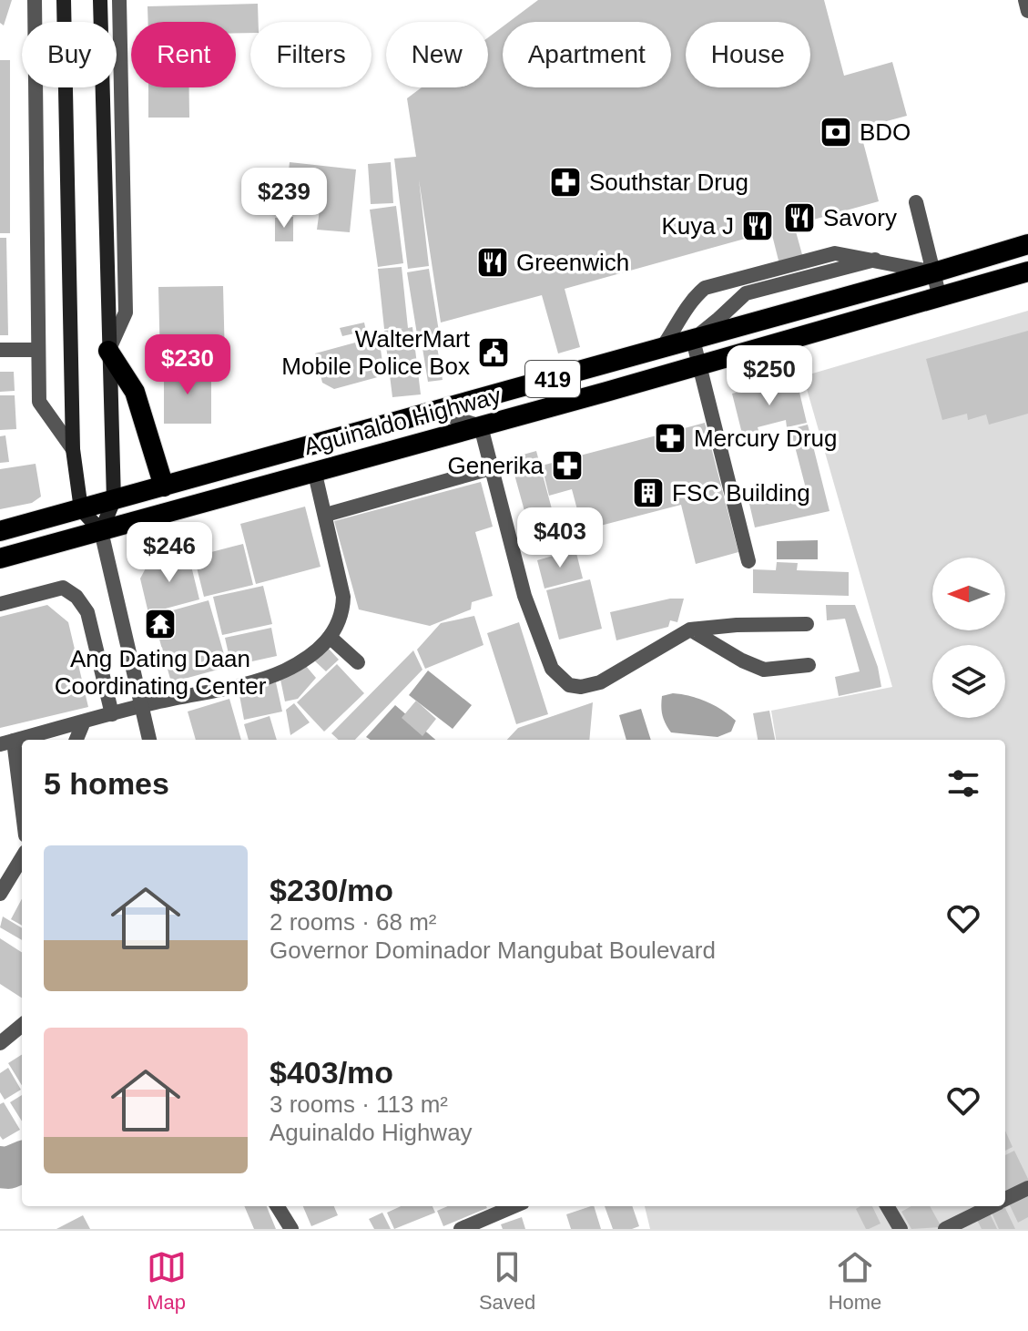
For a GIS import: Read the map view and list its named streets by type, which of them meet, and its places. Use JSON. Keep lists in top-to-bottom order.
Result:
{
  "streets": {
    "highway": ["419", "Aguinaldo Highway"]
  },
  "places": {
    "bank": ["BDO"],
    "pharmacy": ["Southstar Drug", "Mercury Drug", "Generika"],
    "restaurant": ["Savory", "Kuya J", "Greenwich"],
    "public building": ["WalterMart Mobile Police Box"],
    "building": ["FSC Building"],
    "temple": ["Ang Dating Daan Coordinating Center"]
  },
  "north": "left",
  "page": {
    "chip": [
      "Buy",
      "Rent",
      "Filters",
      "New",
      "Apartment",
      "House"
    ],
    "price": [
      "$239",
      "$230",
      "$250",
      "$403",
      "$246"
    ],
    "heading": "5 homes",
    "list": [
      {
        "name": "$230/mo",
        "note": "2 rooms · 68 m² · Governor Dominador Mangubat Boulevard"
      },
      {
        "name": "$403/mo",
        "note": "3 rooms · 113 m² · Aguinaldo Highway"
      }
    ],
    "tabs": ["Map", "Saved", "Home"]
  }
}
